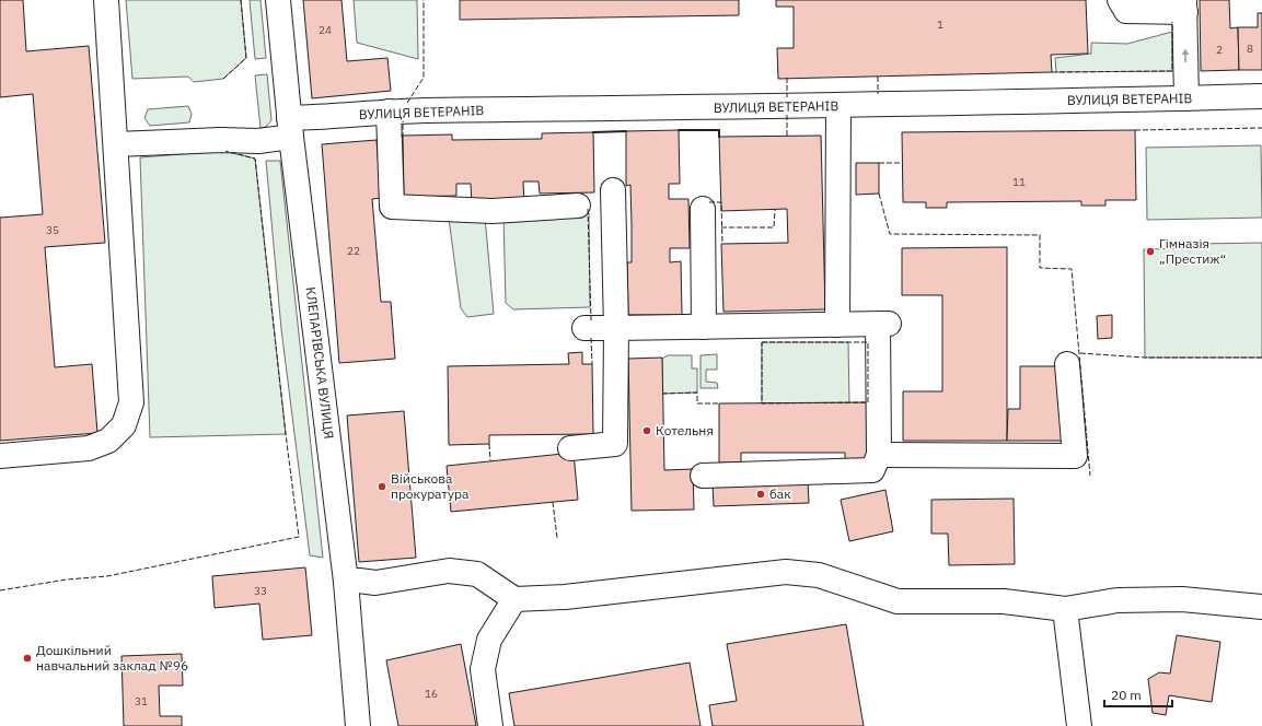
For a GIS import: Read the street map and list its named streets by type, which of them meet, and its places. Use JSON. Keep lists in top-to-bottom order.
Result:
{
  "streets": {
    "street": ["ВУЛИЦЯ ВЕТЕРАНІВ", "КЛЕПАРІВСЬКА ВУЛИЦЯ"]
  },
  "crossings": [
    ["ВУЛИЦЯ ВЕТЕРАНІВ", "КЛЕПАРІВСЬКА ВУЛИЦЯ"]
  ],
  "places": [
    "Гімназія „Престиж“",
    "Котельня",
    "Військова прокуратура",
    "бак",
    "Дошкільний навчальний заклад №96"
  ],
  "house_numbers": [
    "1",
    "24",
    "8",
    "2",
    "11",
    "35",
    "22",
    "33",
    "16",
    "31"
  ],
  "scale_bar": "20 m"
}
